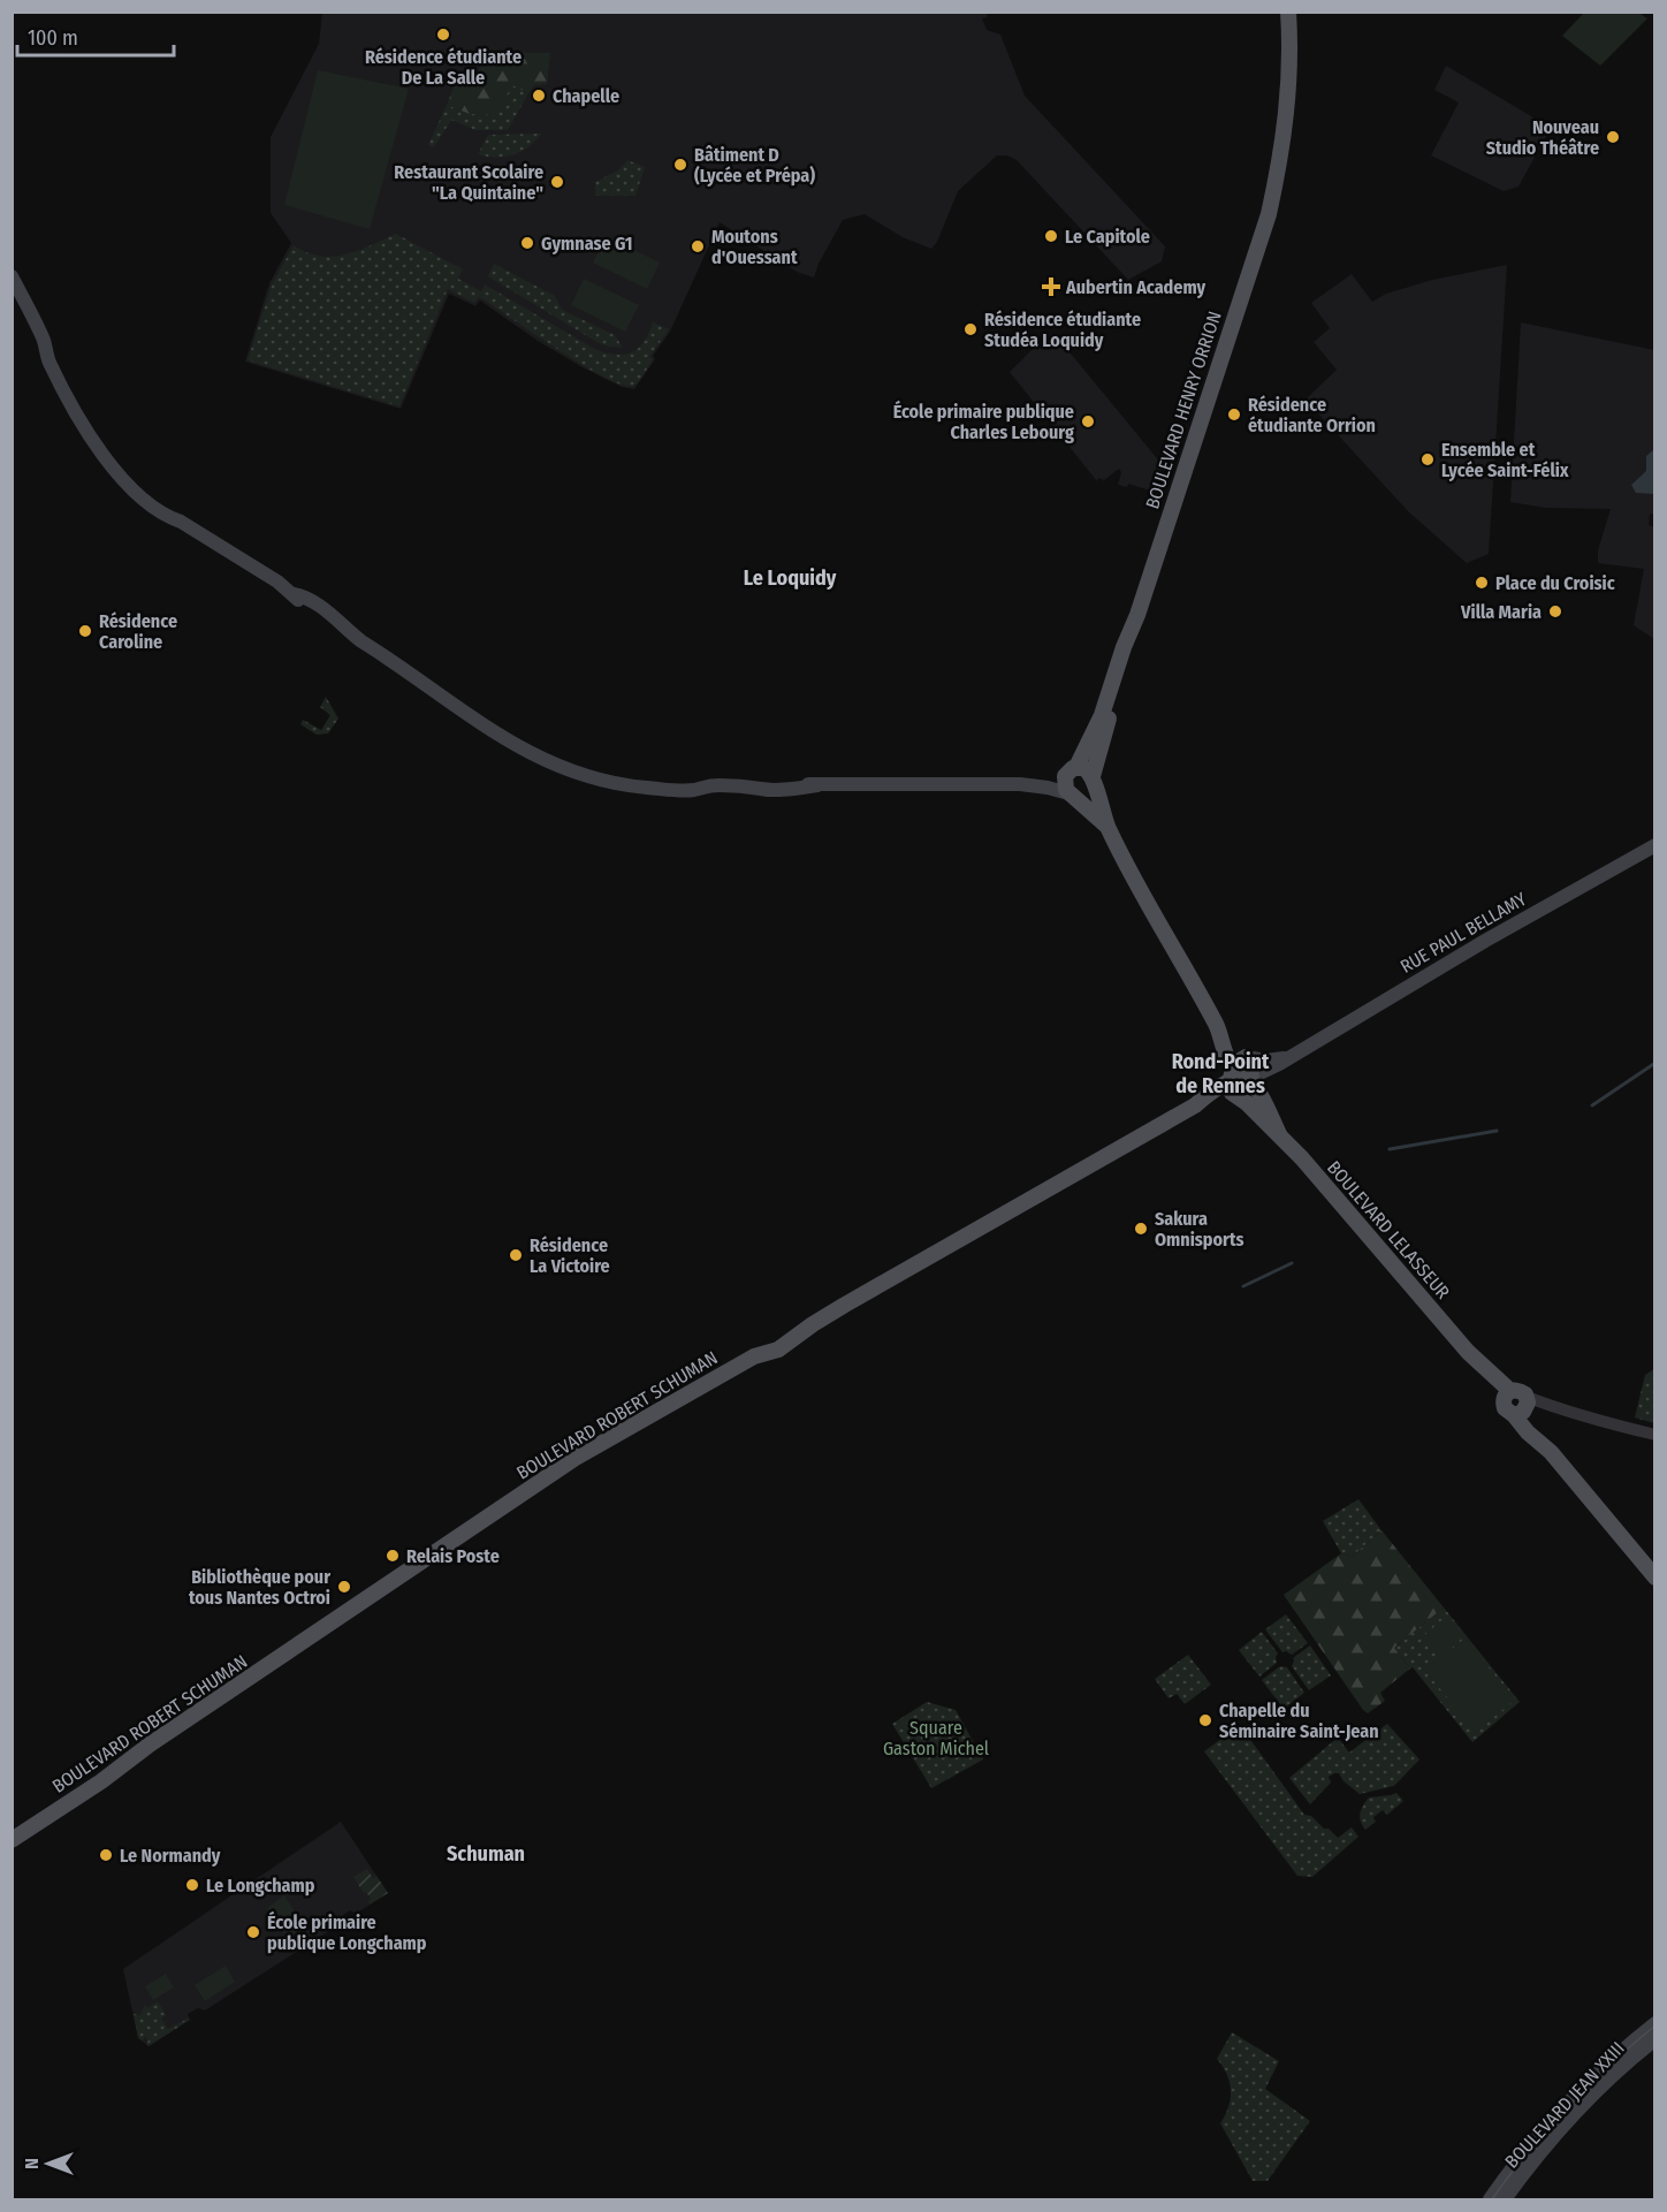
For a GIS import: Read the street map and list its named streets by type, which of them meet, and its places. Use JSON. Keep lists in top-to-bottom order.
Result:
{
  "streets": {
    "main road": [
      "BOULEVARD HENRY ORRION",
      "RUE PAUL BELLAMY",
      "BOULEVARD LELASSEUR",
      "BOULEVARD ROBERT SCHUMAN",
      "BOULEVARD JEAN XXIII"
    ]
  },
  "crossings": [
    ["RUE PAUL BELLAMY", "BOULEVARD LELASSEUR"],
    ["BOULEVARD LELASSEUR", "BOULEVARD ROBERT SCHUMAN"]
  ],
  "districts": ["Le Loquidy", "Rond-Point de Rennes", "Schuman"],
  "parks": ["Square Gaston Michel"],
  "places": {
    "other": [
      "Résidence étudiante De La Salle",
      "Chapelle",
      "Nouveau Studio Théâtre",
      "Bâtiment D (Lycée et Prépa)",
      "Restaurant Scolaire \"La Quintaine\"",
      "Le Capitole",
      "Gymnase G1",
      "Moutons d'Ouessant",
      "Résidence étudiante Studéa Loquidy",
      "Résidence étudiante Orrion",
      "École primaire publique Charles Lebourg",
      "Ensemble et Lycée Saint-Félix",
      "Place du Croisic",
      "Villa Maria",
      "Résidence Caroline",
      "Sakura Omnisports",
      "Résidence La Victoire",
      "Relais Poste",
      "Bibliothèque pour tous Nantes Octroi",
      "Chapelle du Séminaire Saint-Jean",
      "Le Normandy",
      "Le Longchamp",
      "École primaire publique Longchamp"
    ],
    "health": ["Aubertin Academy"]
  },
  "scale_bar": "100 m",
  "north": "left"
}
